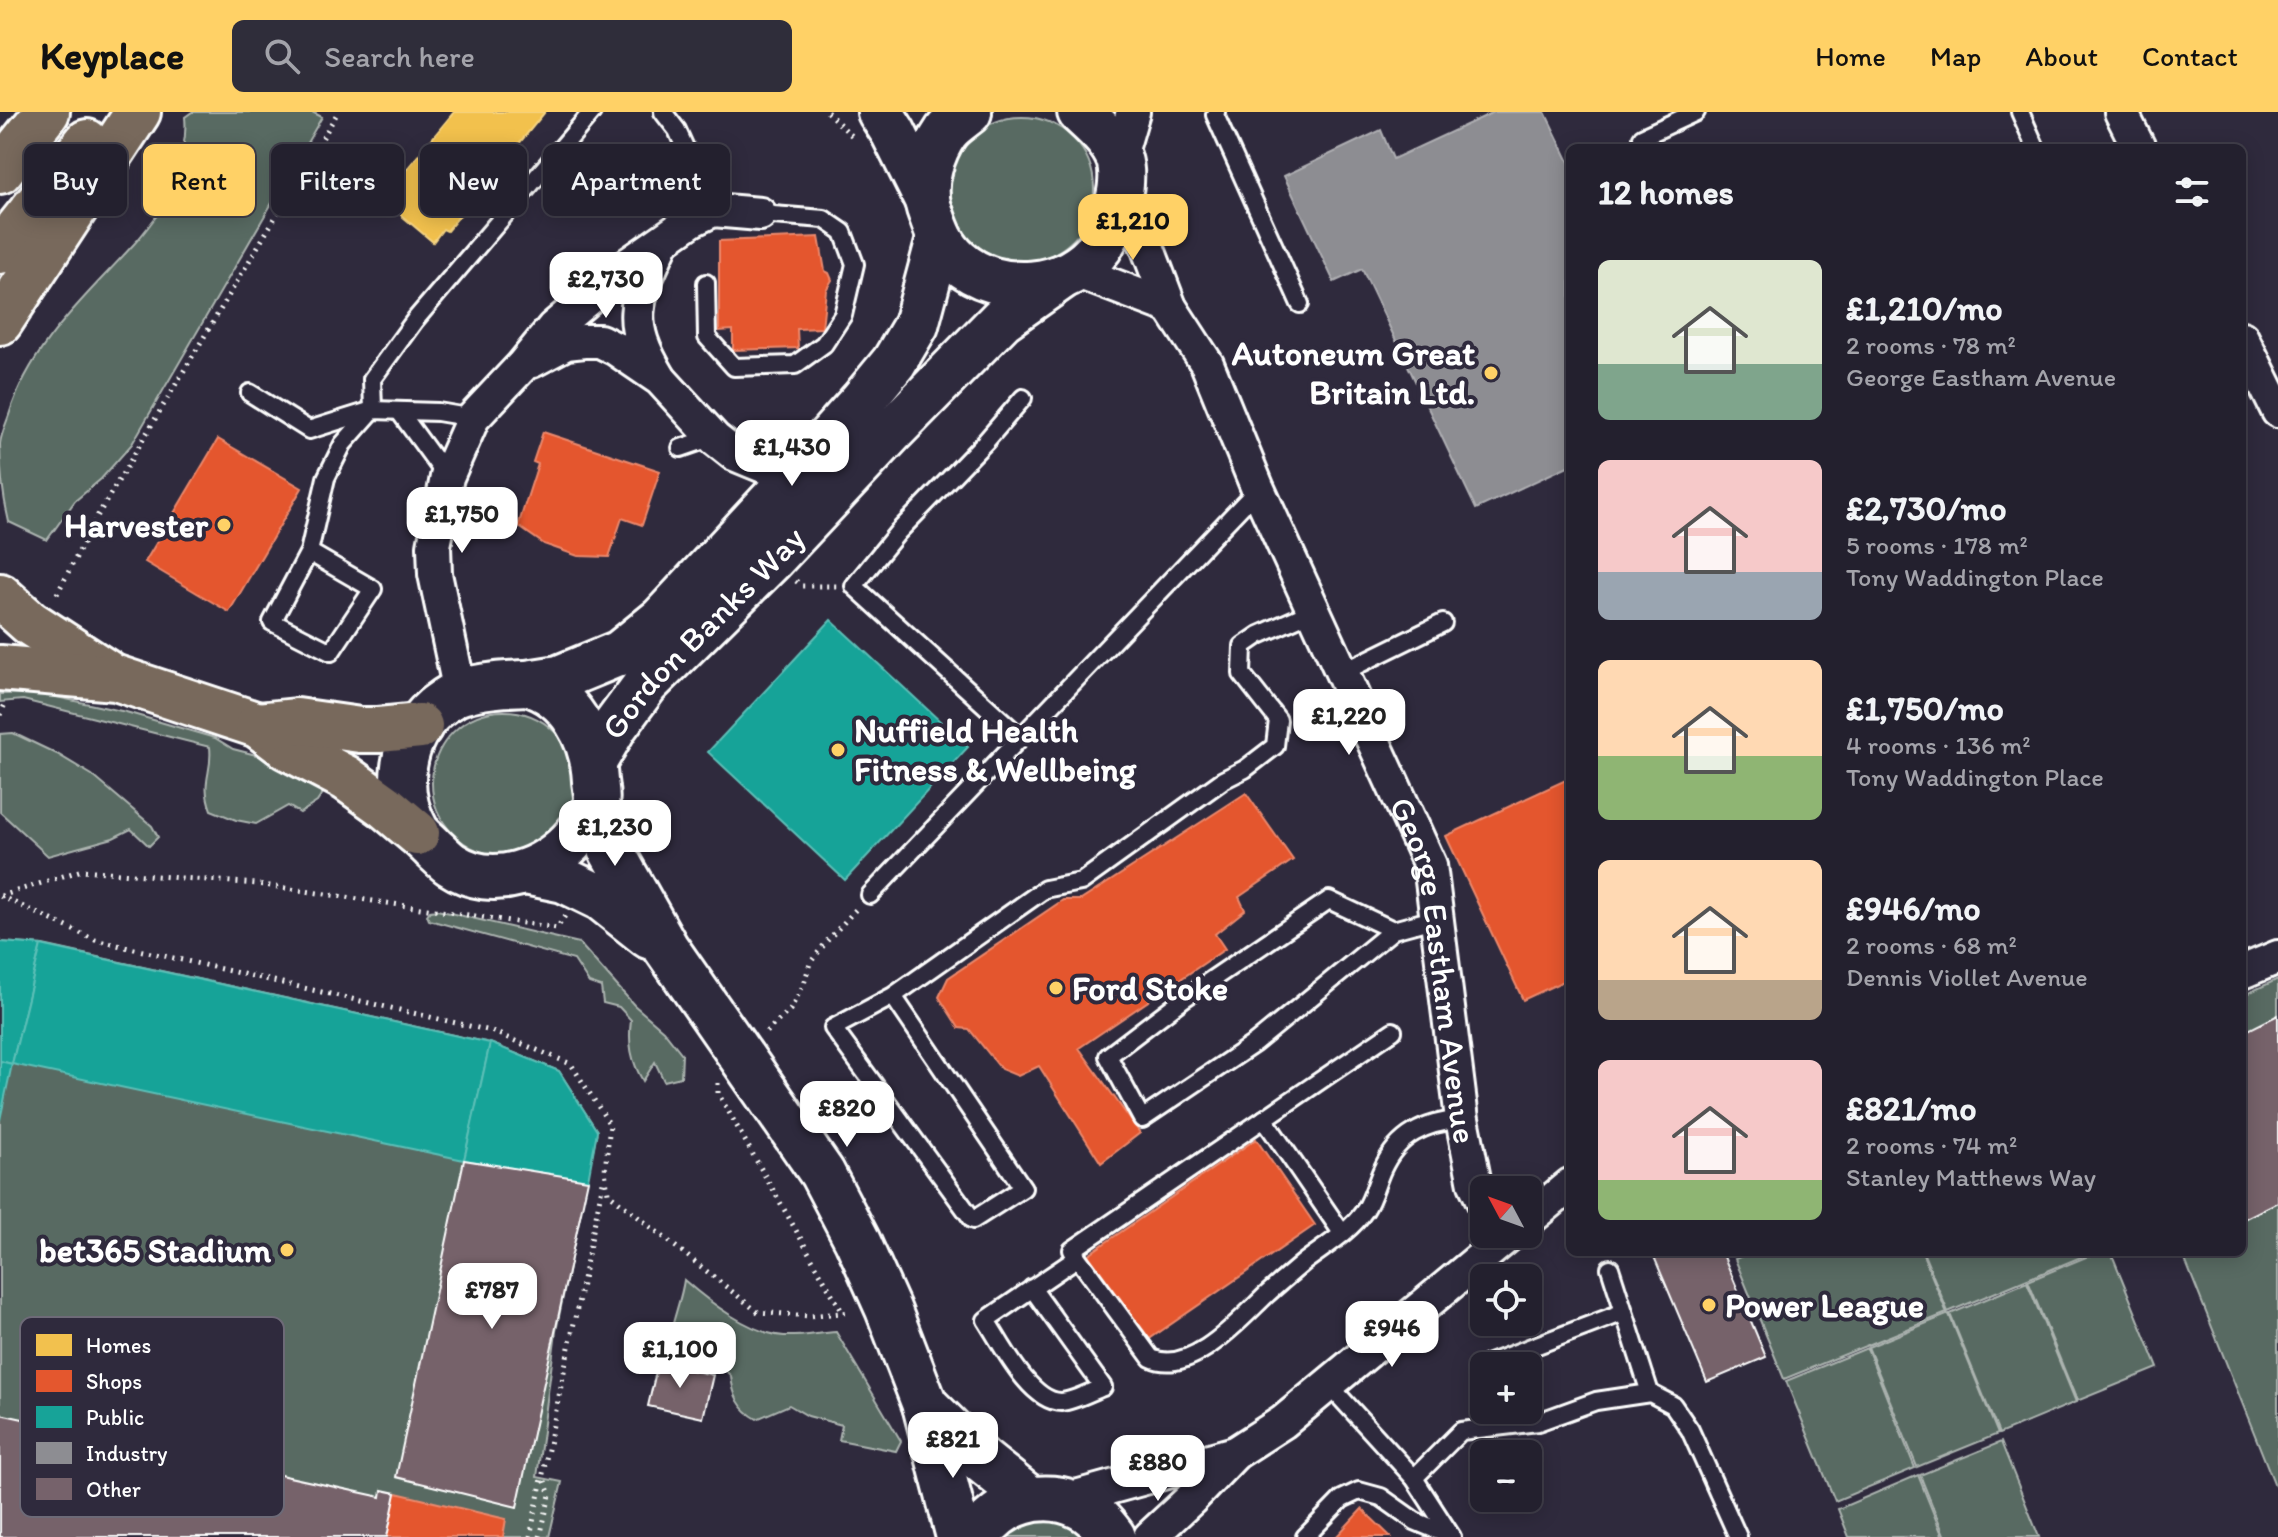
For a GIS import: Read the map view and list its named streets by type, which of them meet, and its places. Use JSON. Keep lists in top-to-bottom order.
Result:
{
  "streets": {
    "main road": ["Gordon Banks Way"],
    "street": ["George Eastham Avenue"]
  },
  "crossings": [
    ["Gordon Banks Way", "George Eastham Avenue"]
  ],
  "places": [
    "Autoneum Great Britain Ltd.",
    "Harvester",
    "Nuffield Health Fitness & Wellbeing",
    "Ford Stoke",
    "bet365 Stadium",
    "Power League"
  ],
  "legend": [
    "Homes",
    "Shops",
    "Public",
    "Industry",
    "Other"
  ],
  "north": "top left",
  "page": {
    "header": "Keyplace",
    "search": "Search here",
    "nav": [
      "Home",
      "Map",
      "About",
      "Contact"
    ],
    "chip": [
      "Buy",
      "Rent",
      "Filters",
      "New",
      "Apartment"
    ],
    "heading": "12 homes",
    "price": [
      "£1,210",
      "£2,730",
      "£1,430",
      "£1,750",
      "£1,220",
      "£1,230",
      "£820",
      "£787",
      "£946",
      "£1,100",
      "£821",
      "£880"
    ],
    "list": [
      {
        "name": "£1,210/mo",
        "note": "2 rooms · 78 m² · George Eastham Avenue"
      },
      {
        "name": "£2,730/mo",
        "note": "5 rooms · 178 m² · Tony Waddington Place"
      },
      {
        "name": "£1,750/mo",
        "note": "4 rooms · 136 m² · Tony Waddington Place"
      },
      {
        "name": "£946/mo",
        "note": "2 rooms · 68 m² · Dennis Viollet Avenue"
      },
      {
        "name": "£821/mo",
        "note": "2 rooms · 74 m² · Stanley Matthews Way"
      }
    ],
    "map_buttons": ["+", "−"]
  }
}
